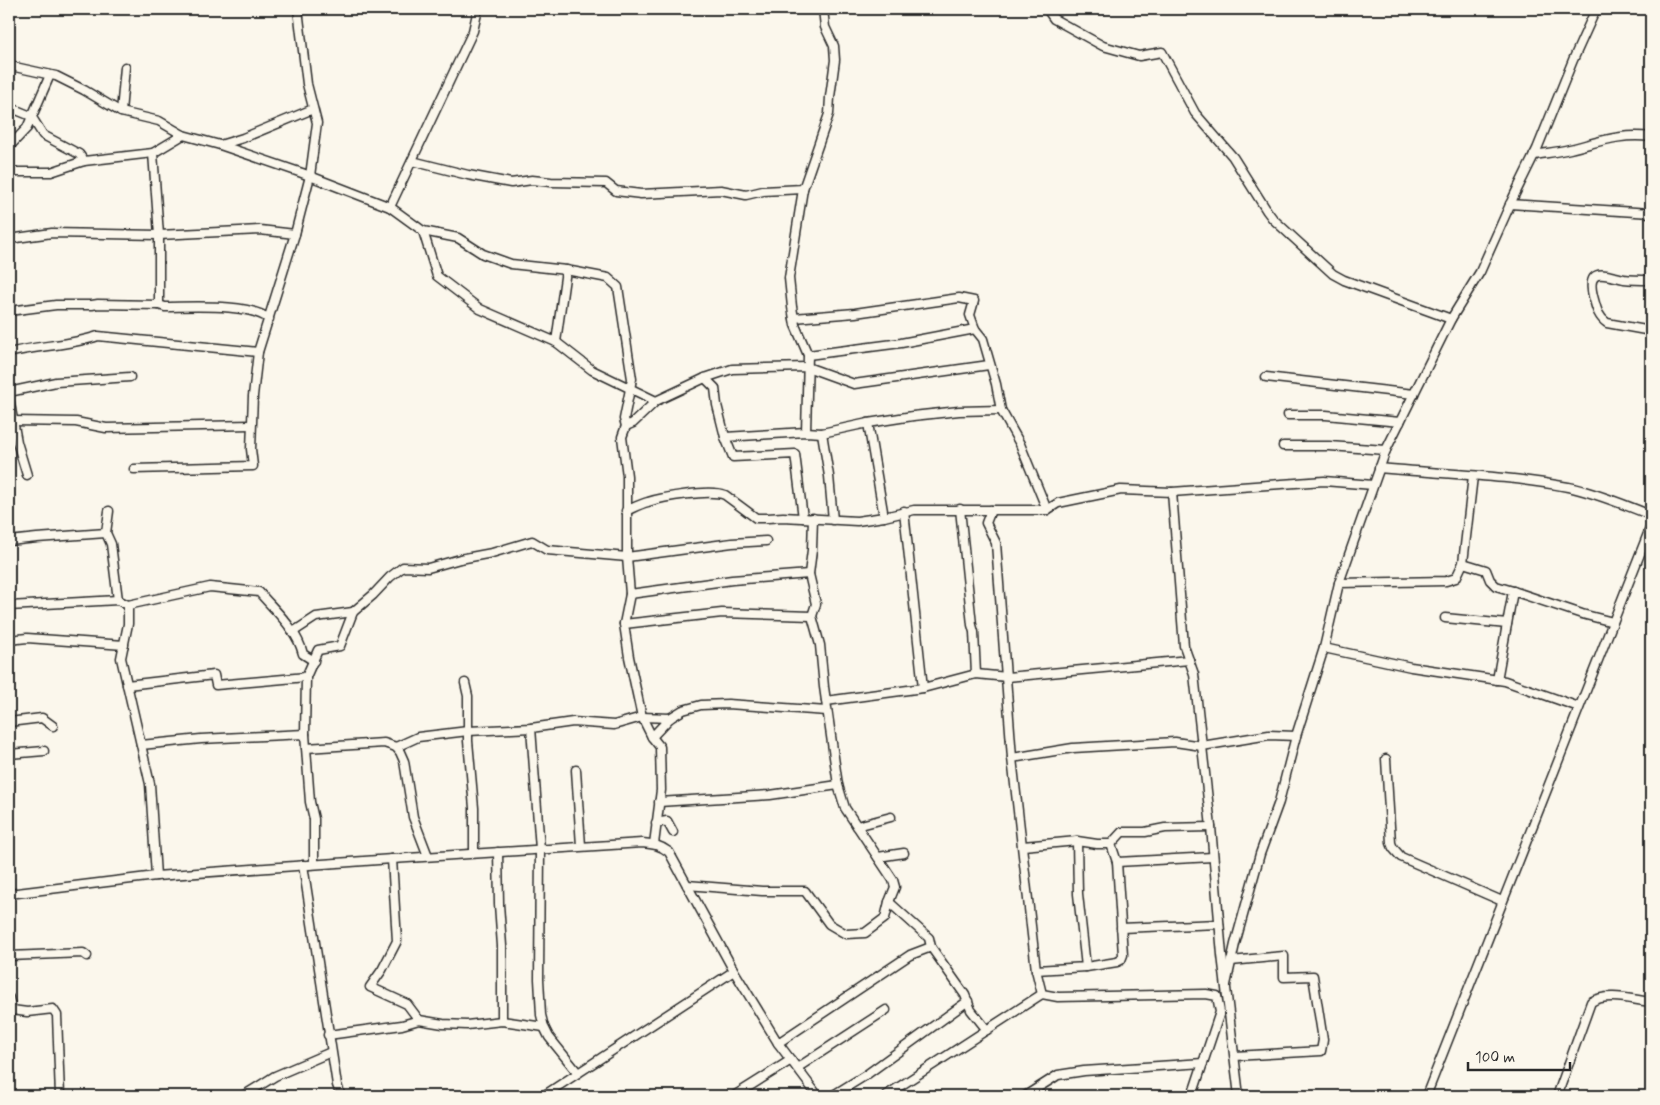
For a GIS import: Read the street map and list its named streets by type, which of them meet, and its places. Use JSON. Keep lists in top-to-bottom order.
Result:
{
  "scale_bar": "100 m"
}
